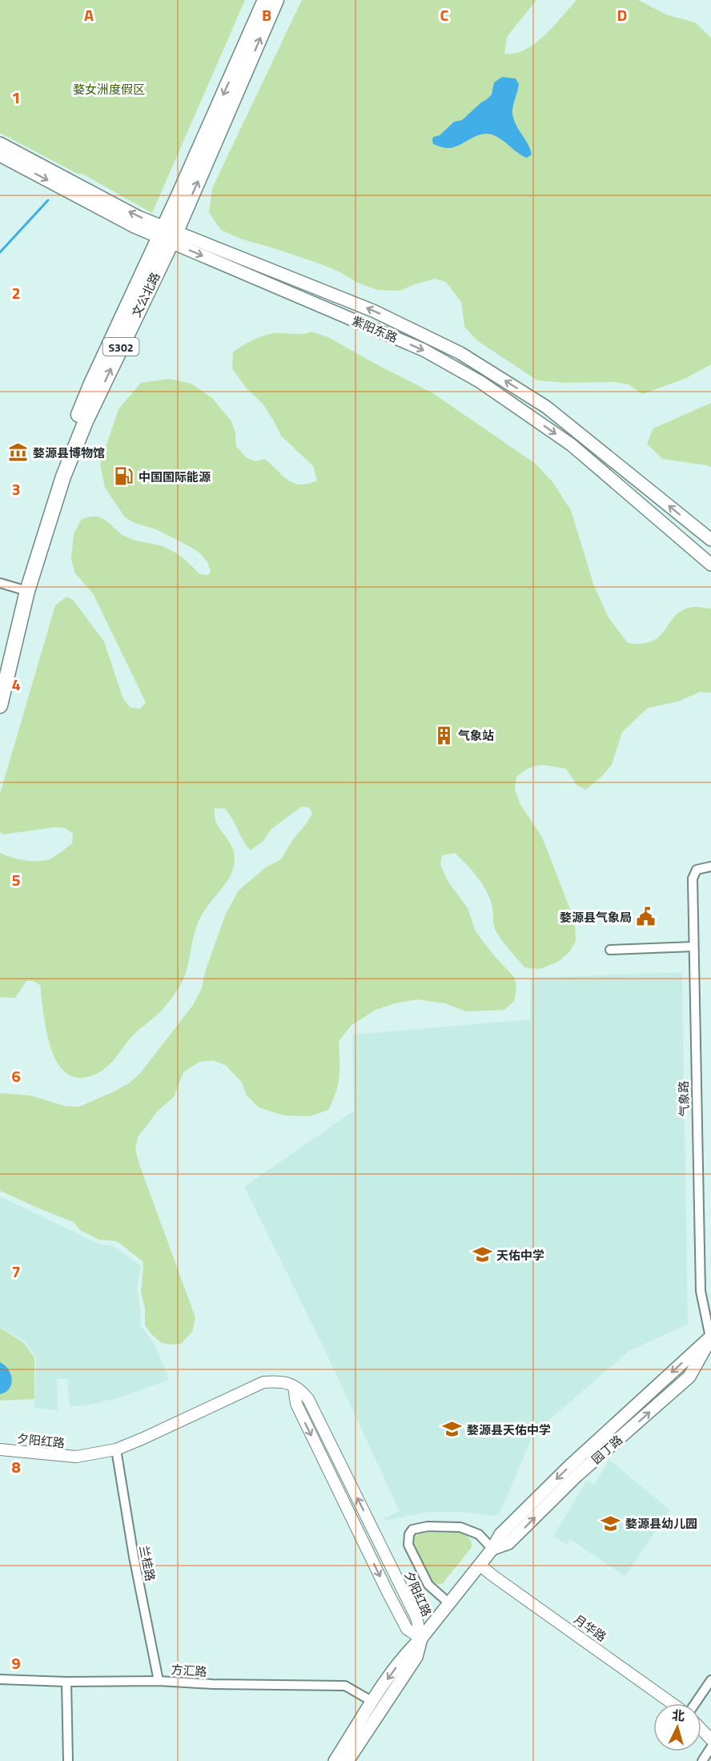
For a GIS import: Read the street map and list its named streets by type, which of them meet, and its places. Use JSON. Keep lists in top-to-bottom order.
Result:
{
  "streets": {
    "main road": [
      "文公北路",
      "紫阳东路",
      "S302",
      "园丁路"
    ],
    "street": [
      "气象路",
      "夕阳红路",
      "兰桂路",
      "月华路",
      "方汇路"
    ]
  },
  "crossings": [
    ["文公北路", "紫阳东路"],
    ["气象路", "园丁路"],
    ["夕阳红路", "园丁路"],
    ["夕阳红路", "兰桂路"],
    ["园丁路", "月华路"],
    ["园丁路", "方汇路"],
    ["兰桂路", "方汇路"]
  ],
  "parks": ["婺女洲度假区"],
  "places": {
    "museum": ["婺源县博物馆"],
    "fuel station": ["中国国际能源"],
    "building": ["气象站"],
    "public building": ["婺源县气象局"],
    "school or university": ["天佑中学", "婺源县天佑中学", "婺源县幼儿园"]
  },
  "north": "top",
  "grid": {
    "columns": [
      "A",
      "B",
      "C",
      "D"
    ],
    "rows": [
      "1",
      "2",
      "3",
      "4",
      "5",
      "6",
      "7",
      "8",
      "9"
    ]
  }
}
